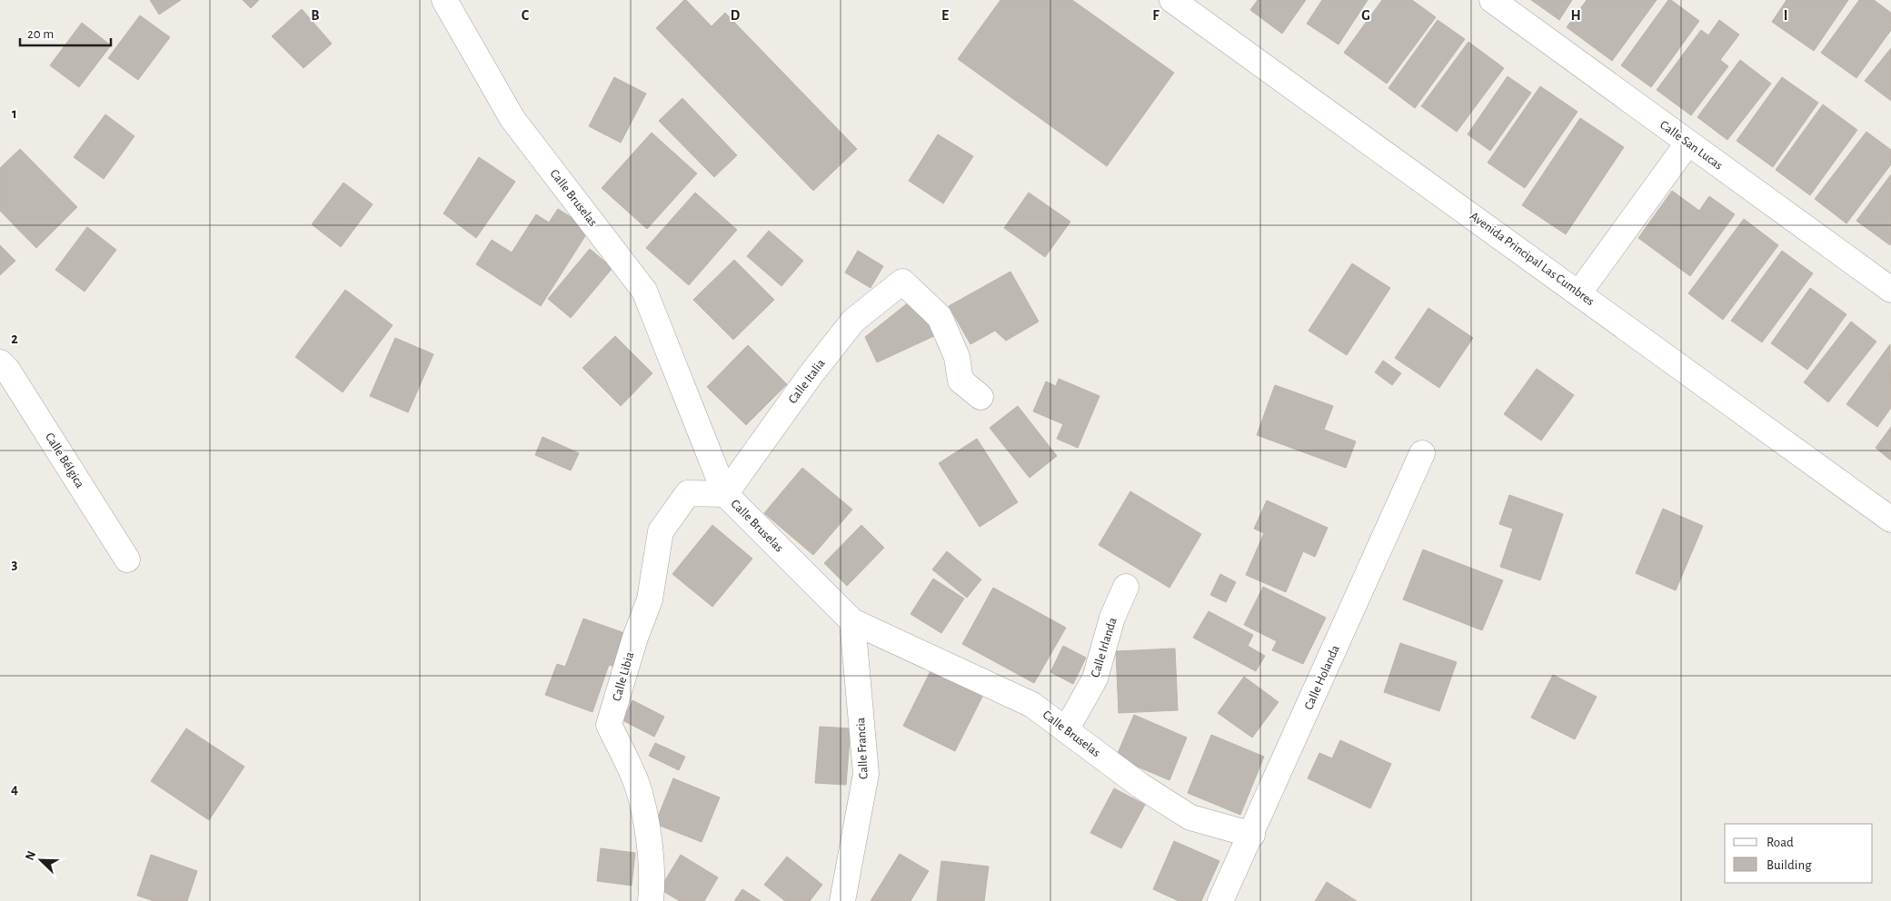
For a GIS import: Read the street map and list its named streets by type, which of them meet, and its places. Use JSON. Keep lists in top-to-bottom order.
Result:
{
  "streets": {
    "street": [
      "Calle San Lucas",
      "Calle Bruselas",
      "Avenida Principal Las Cumbres",
      "Calle Italia",
      "Calle Bélgica",
      "Calle Irlanda",
      "Calle Libia",
      "Calle Holanda",
      "Calle Francia"
    ]
  },
  "crossings": [
    ["Calle Bruselas", "Calle Italia"],
    ["Calle Bruselas", "Calle Irlanda"],
    ["Calle Bruselas", "Calle Libia"],
    ["Calle Bruselas", "Calle Holanda"],
    ["Calle Bruselas", "Calle Francia"],
    ["Calle Italia", "Calle Libia"]
  ],
  "legend": ["Road", "Building"],
  "scale_bar": "20 m",
  "north": "top left",
  "grid": {
    "columns": [
      "B",
      "C",
      "D",
      "E",
      "F",
      "G",
      "H",
      "I"
    ],
    "rows": [
      "1",
      "2",
      "3",
      "4"
    ]
  }
}
